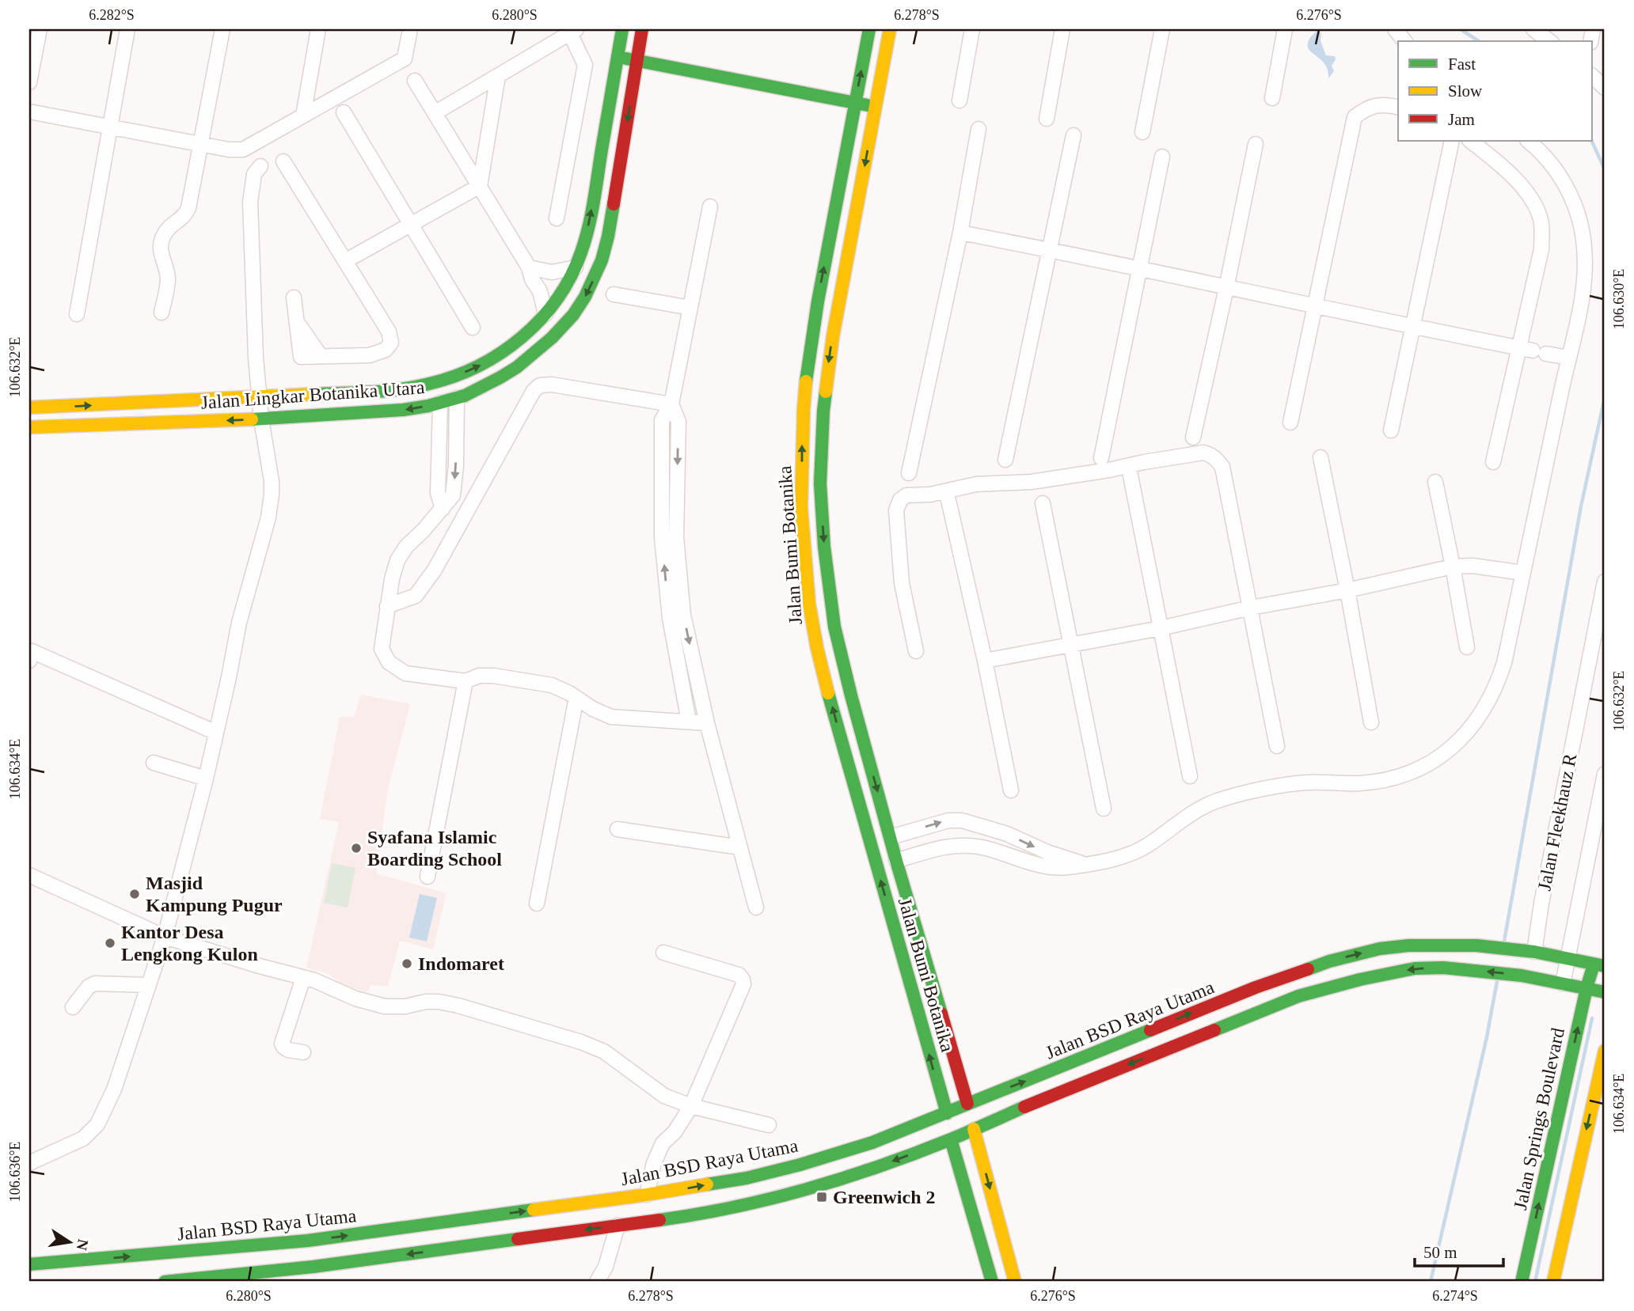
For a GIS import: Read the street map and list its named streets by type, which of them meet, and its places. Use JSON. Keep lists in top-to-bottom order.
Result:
{
  "streets": {
    "main road": [
      "Jalan Lingkar Botanika Utara",
      "Jalan Bumi Botanika",
      "Jalan BSD Raya Utama",
      "Jalan Springs Boulevard"
    ],
    "street": ["Jalan Fleekhauz R"]
  },
  "crossings": [
    ["Jalan Bumi Botanika", "Jalan BSD Raya Utama"],
    ["Jalan Fleekhauz R", "Jalan BSD Raya Utama"],
    ["Jalan BSD Raya Utama", "Jalan Springs Boulevard"]
  ],
  "places": {
    "other": [
      "Syafana Islamic Boarding School",
      "Masjid Kampung Pugur",
      "Kantor Desa Lengkong Kulon",
      "Indomaret"
    ],
    "transit": ["Greenwich 2"]
  },
  "legend": ["Fast", "Slow", "Jam"],
  "scale_bar": "50 m",
  "north": "right",
  "coordinates": [
    "6.282°S",
    "6.280°S",
    "6.278°S",
    "6.276°S",
    "106.630°E",
    "106.632°E",
    "106.634°E",
    "106.636°E",
    "6.274°S"
  ]
}
